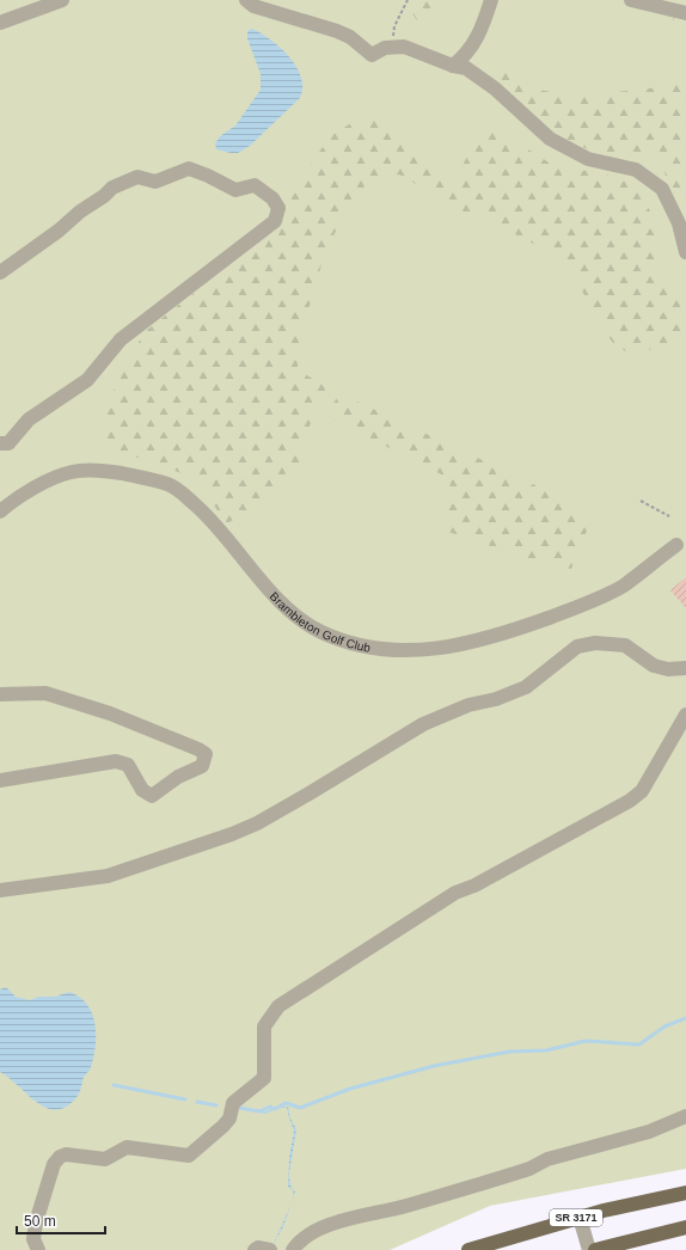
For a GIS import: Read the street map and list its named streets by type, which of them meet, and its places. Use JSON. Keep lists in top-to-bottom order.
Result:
{
  "streets": {
    "main road": ["SR 3171"],
    "street": ["Brambleton Golf Club"]
  },
  "scale_bar": "50 m"
}
